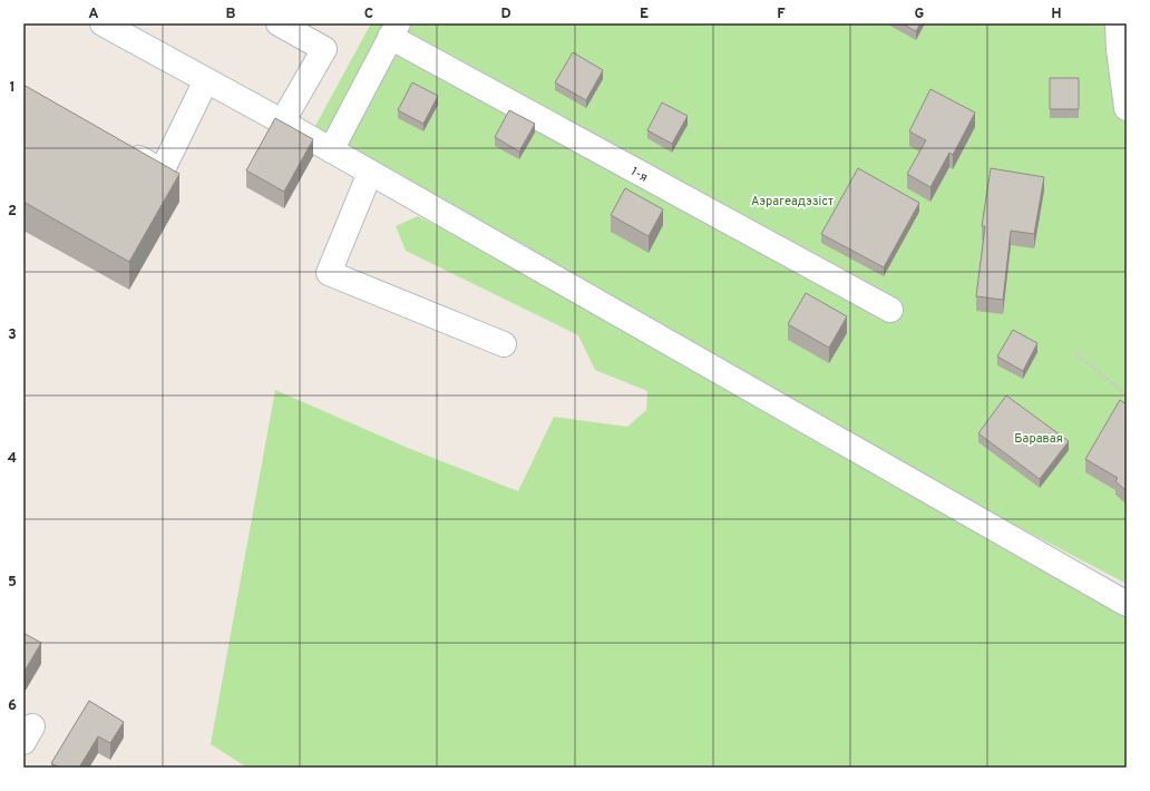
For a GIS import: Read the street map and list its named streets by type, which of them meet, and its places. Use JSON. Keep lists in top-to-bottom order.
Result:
{
  "streets": {
    "street": ["1-я"]
  },
  "parks": ["Аэрагеадэзіст", "Баравая"],
  "grid": {
    "columns": [
      "A",
      "B",
      "C",
      "D",
      "E",
      "F",
      "G",
      "H"
    ],
    "rows": [
      "1",
      "2",
      "3",
      "4",
      "5",
      "6"
    ]
  }
}
